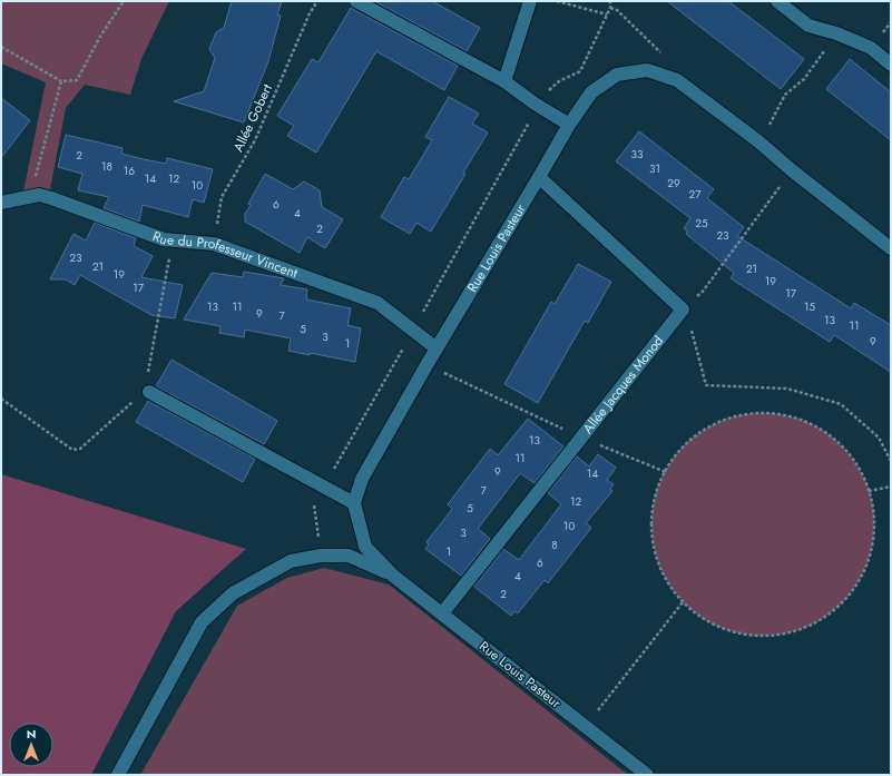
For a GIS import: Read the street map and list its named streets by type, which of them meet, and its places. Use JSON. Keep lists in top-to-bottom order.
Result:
{
  "streets": {
    "street": ["Rue Louis Pasteur", "Rue du Professeur Vincent", "Allée Jacques Monod"],
    "path": ["Allée Gobert"]
  },
  "crossings": [
    ["Allée Gobert", "Rue du Professeur Vincent"],
    ["Rue Louis Pasteur", "Rue du Professeur Vincent"],
    ["Rue Louis Pasteur", "Allée Jacques Monod"]
  ],
  "house_numbers": [
    "33",
    "2",
    "18",
    "31",
    "16",
    "14",
    "12",
    "29",
    "10",
    "27",
    "6",
    "4",
    "25",
    "2",
    "23",
    "23",
    "21",
    "21",
    "19",
    "19",
    "17",
    "17",
    "13",
    "11",
    "15",
    "9",
    "7",
    "13",
    "11",
    "5",
    "3",
    "9",
    "1",
    "13",
    "11",
    "9",
    "14",
    "7",
    "12",
    "5",
    "10",
    "3",
    "8",
    "1",
    "6",
    "4",
    "2"
  ],
  "north": "top"
}
